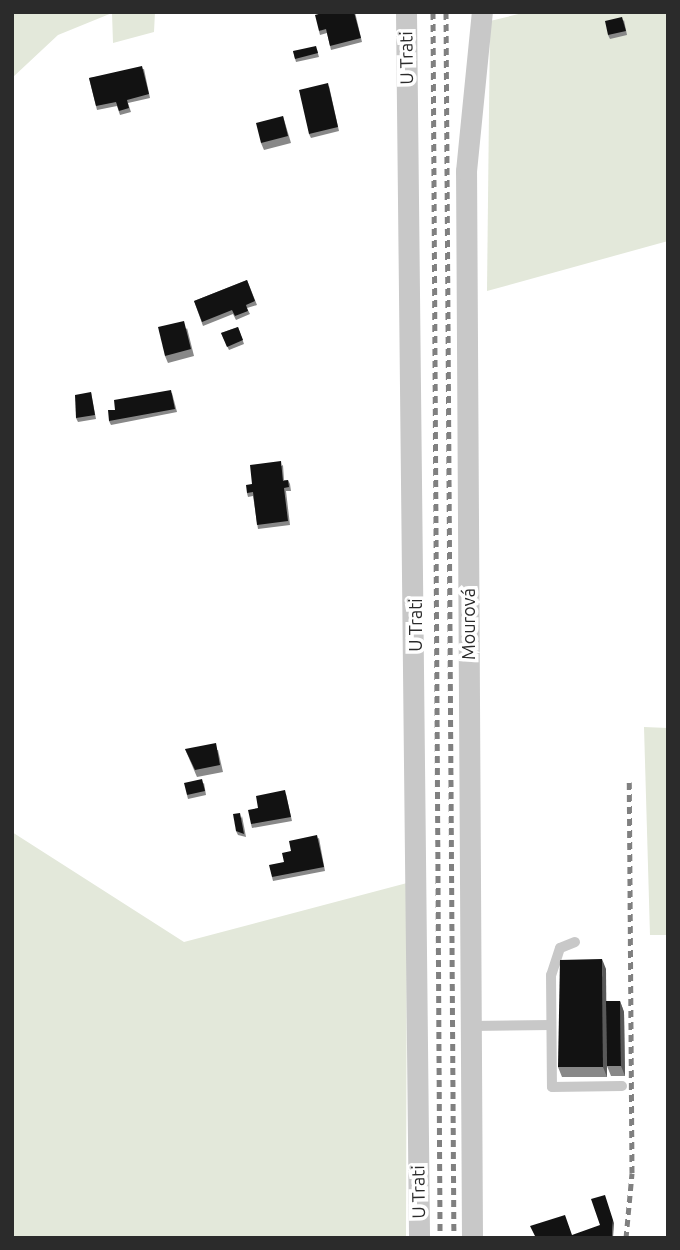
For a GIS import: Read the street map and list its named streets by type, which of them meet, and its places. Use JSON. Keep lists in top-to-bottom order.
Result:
{
  "streets": {
    "street": ["U Trati", "Mourová"]
  }
}
